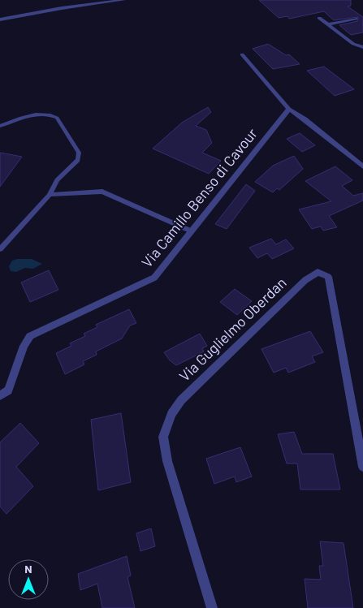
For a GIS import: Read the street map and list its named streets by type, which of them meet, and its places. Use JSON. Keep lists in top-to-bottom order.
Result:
{
  "streets": {
    "street": ["Via Camillo Benso di Cavour", "Via Guglielmo Oberdan"]
  },
  "north": "top"
}
